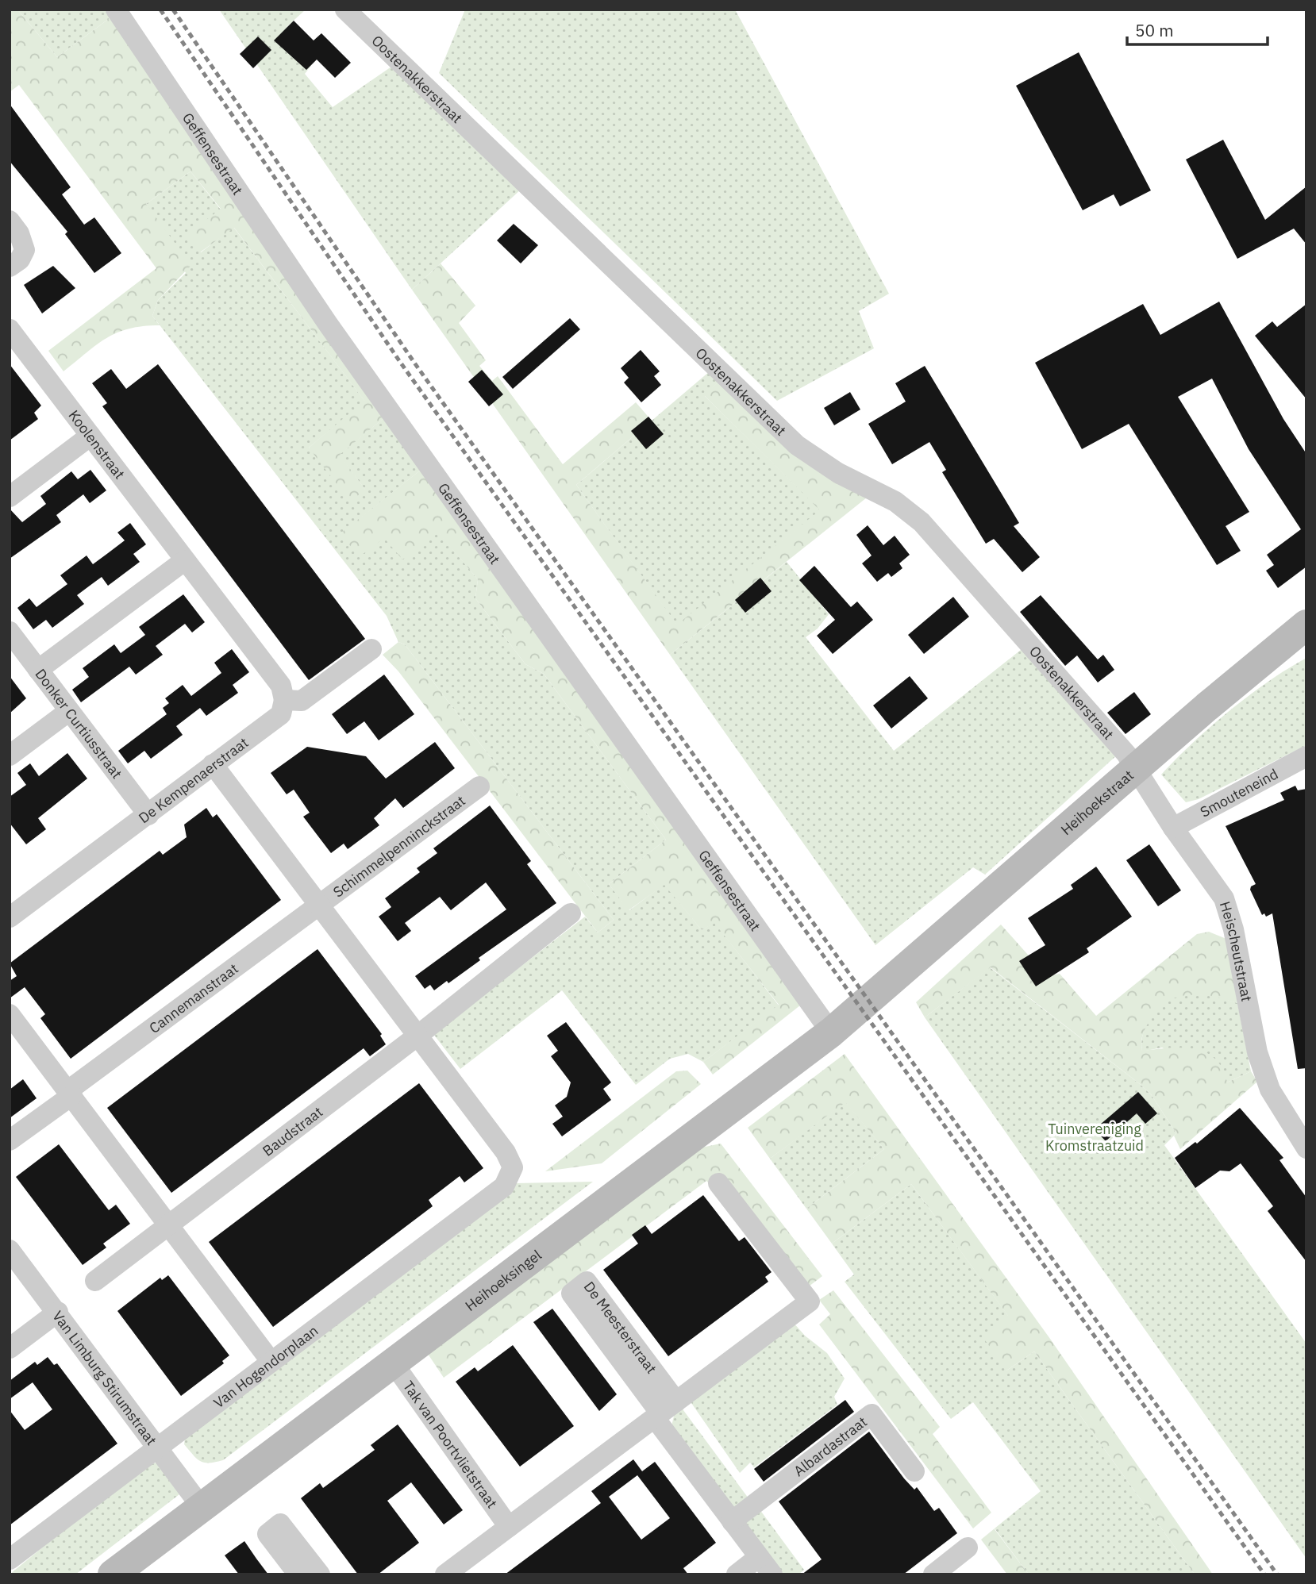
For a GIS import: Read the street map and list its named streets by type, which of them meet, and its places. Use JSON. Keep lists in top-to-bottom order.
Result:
{
  "streets": {
    "street": [
      "Oostenakkerstraat",
      "Geffensestraat",
      "Koolenstraat",
      "Donker Curtiusstraat",
      "De Kempenaerstraat",
      "Smouteneind",
      "Heihoekstraat",
      "Schimmelpenninckstraat",
      "Heischeutstraat",
      "Cannemanstraat",
      "Baudstraat",
      "Heihoeksingel",
      "De Meesterstraat",
      "Van Hogendorplaan",
      "Van Limburg Stirumstraat",
      "Tak van Poortvlietstraat",
      "Albardastraat"
    ]
  },
  "crossings": [
    ["Oostenakkerstraat", "Heihoekstraat"],
    ["Oostenakkerstraat", "Heischeutstraat"],
    ["Geffensestraat", "Heihoeksingel"],
    ["Koolenstraat", "De Kempenaerstraat"],
    ["Donker Curtiusstraat", "De Kempenaerstraat"],
    ["De Kempenaerstraat", "Schimmelpenninckstraat"],
    ["Smouteneind", "Heischeutstraat"],
    ["Heihoekstraat", "Heischeutstraat"],
    ["Heihoekstraat", "Heihoeksingel"],
    ["Schimmelpenninckstraat", "Cannemanstraat"],
    ["Schimmelpenninckstraat", "Baudstraat"],
    ["Schimmelpenninckstraat", "Van Hogendorplaan"],
    ["Heihoeksingel", "Van Limburg Stirumstraat"],
    ["Heihoeksingel", "Tak van Poortvlietstraat"],
    ["Van Hogendorplaan", "Van Limburg Stirumstraat"]
  ],
  "parks": ["Tuinvereniging Kromstraatzuid"],
  "scale_bar": "50 m"
}
